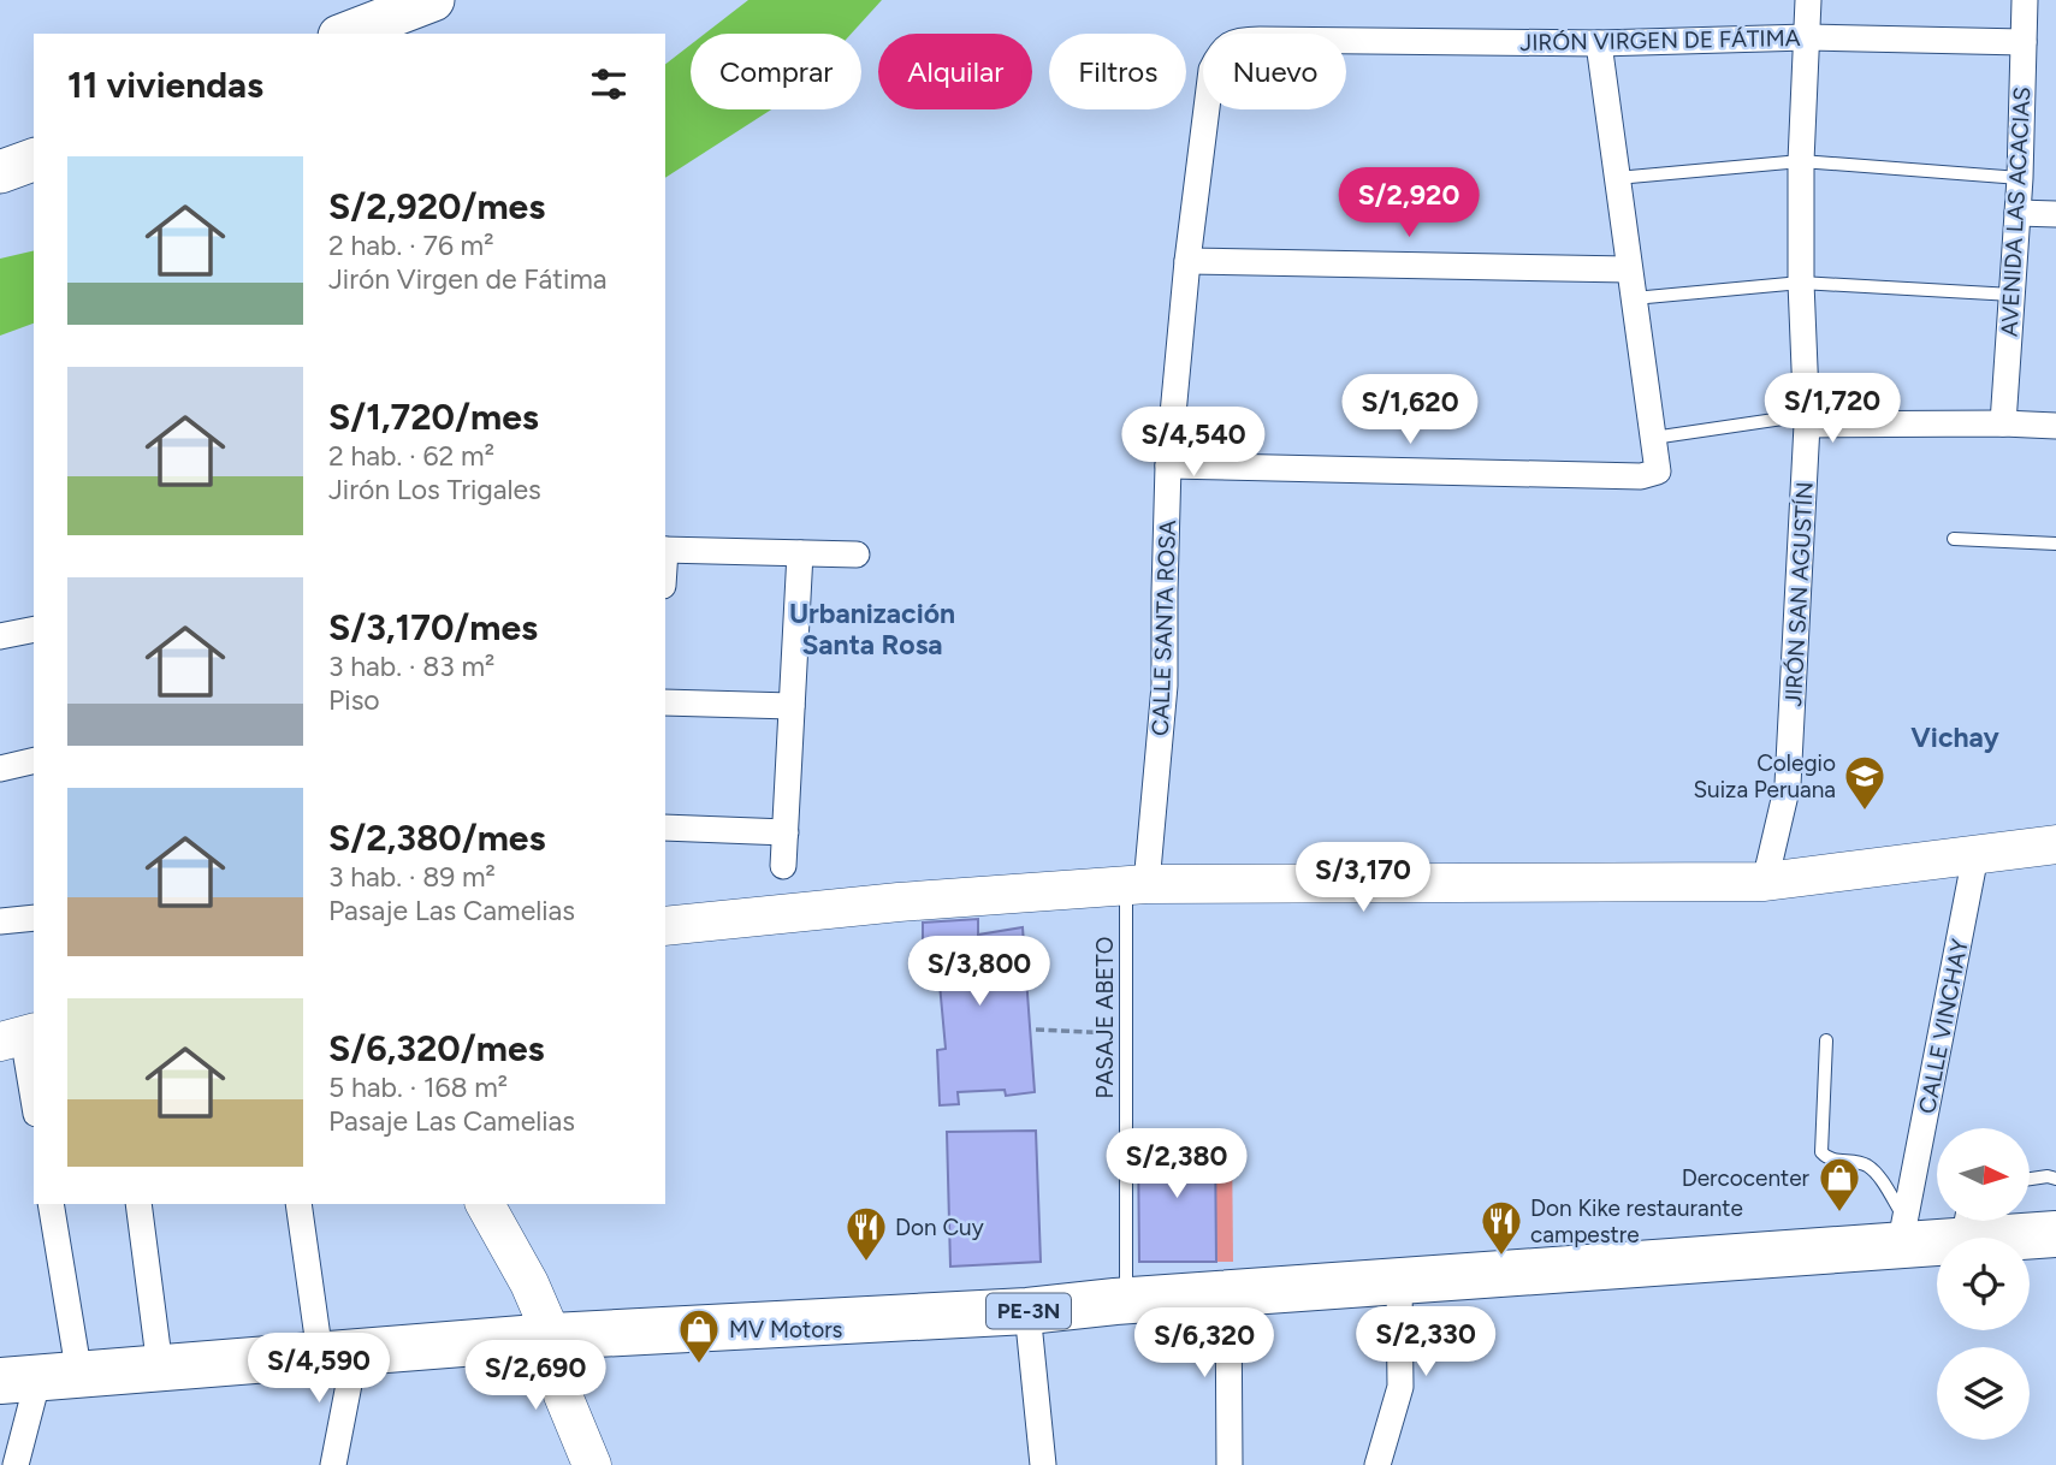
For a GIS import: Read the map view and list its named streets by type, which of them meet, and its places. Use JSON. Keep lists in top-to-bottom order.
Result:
{
  "streets": {
    "highway": ["PE-3N"],
    "street": [
      "JIRÓN VIRGEN DE FÁTIMA",
      "AVENIDA LAS ACACIAS",
      "JIRÓN SAN AGUSTÍN",
      "CALLE SANTA ROSA",
      "CALLE VINCHAY"
    ],
    "lane": ["PASAJE ABETO"]
  },
  "crossings": [
    ["JIRÓN VIRGEN DE FÁTIMA", "AVENIDA LAS ACACIAS"],
    ["JIRÓN VIRGEN DE FÁTIMA", "JIRÓN SAN AGUSTÍN"],
    ["CALLE SANTA ROSA", "PASAJE ABETO"],
    ["PASAJE ABETO", "PE-3N"],
    ["CALLE VINCHAY", "PE-3N"]
  ],
  "districts": ["Urbanización Santa Rosa", "Vichay"],
  "places": {
    "school or university": ["Colegio Suiza Peruana"],
    "shop": ["Dercocenter", "MV Motors"],
    "restaurant": ["Don Kike restaurante campestre", "Don Cuy"]
  },
  "north": "right",
  "page": {
    "chip": [
      "Comprar",
      "Alquilar",
      "Filtros",
      "Nuevo"
    ],
    "heading": "11 viviendas",
    "list": [
      {
        "name": "S/2,920/mes",
        "note": "2 hab. · 76 m² · Jirón Virgen de Fátima"
      },
      {
        "name": "S/1,720/mes",
        "note": "2 hab. · 62 m² · Jirón Los Trigales"
      },
      {
        "name": "S/3,170/mes",
        "note": "3 hab. · 83 m² · Piso"
      },
      {
        "name": "S/2,380/mes",
        "note": "3 hab. · 89 m² · Pasaje Las Camelias"
      },
      {
        "name": "S/6,320/mes",
        "note": "5 hab. · 168 m² · Pasaje Las Camelias"
      }
    ],
    "price": [
      "S/2,920",
      "S/1,720",
      "S/1,620",
      "S/4,540",
      "S/3,170",
      "S/3,800",
      "S/2,380",
      "S/2,330",
      "S/6,320",
      "S/4,590",
      "S/2,690"
    ]
  }
}
